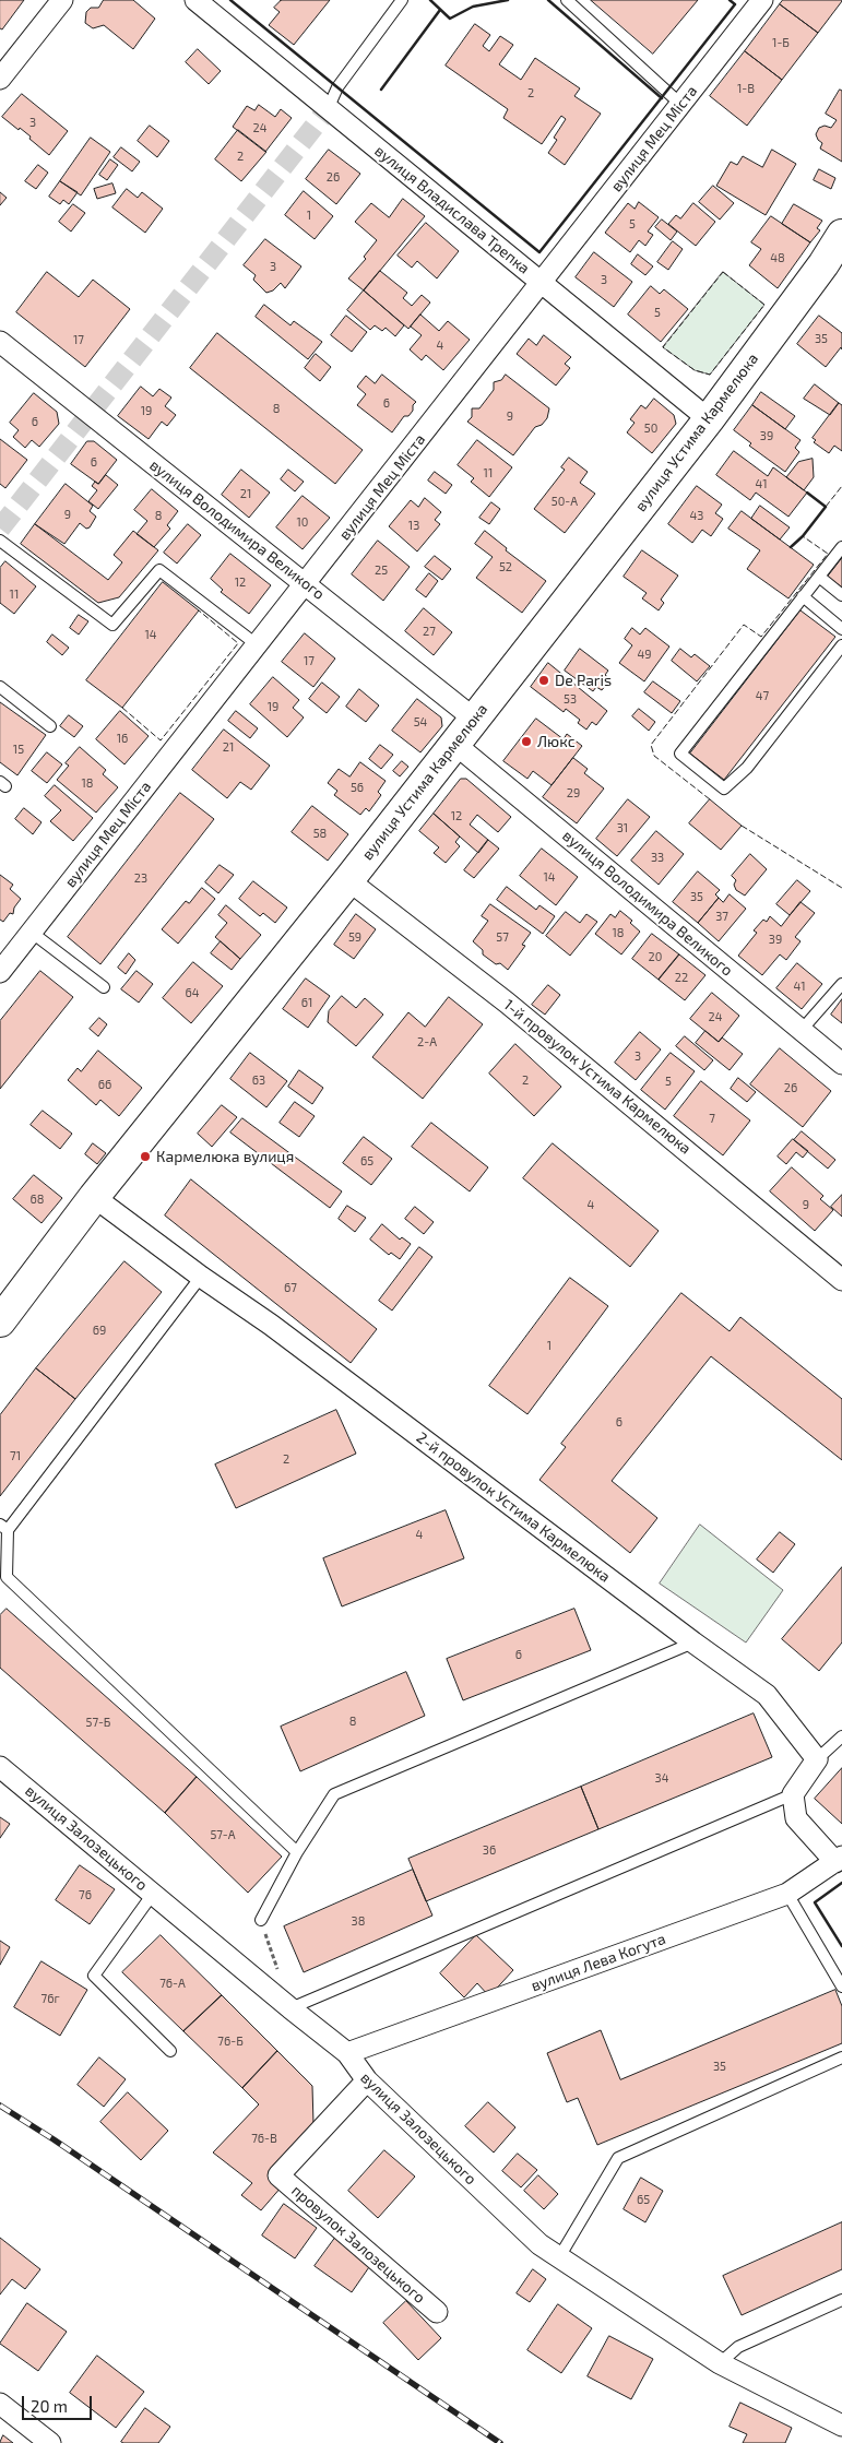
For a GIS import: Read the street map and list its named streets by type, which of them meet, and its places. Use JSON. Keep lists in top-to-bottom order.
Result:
{
  "streets": {
    "street": [
      "вулиця Мец Міста",
      "вулиця Владислава Трепка",
      "вулиця Устима Кармелюка",
      "вулиця Володимира Великого",
      "1-й провулок Устима Кармелюка",
      "2-й провулок Устима Кармелюка",
      "вулиця Залозецького",
      "вулиця Лева Когута",
      "провулок Залозецького"
    ]
  },
  "crossings": [
    ["вулиця Мец Міста", "вулиця Владислава Трепка"],
    ["вулиця Мец Міста", "вулиця Володимира Великого"],
    ["вулиця Владислава Трепка", "вулиця Устима Кармелюка"],
    ["вулиця Устима Кармелюка", "вулиця Володимира Великого"],
    ["вулиця Устима Кармелюка", "1-й провулок Устима Кармелюка"],
    ["вулиця Устима Кармелюка", "2-й провулок Устима Кармелюка"],
    ["вулиця Залозецького", "вулиця Лева Когута"],
    ["вулиця Залозецького", "провулок Залозецького"]
  ],
  "places": ["De Paris", "Люкс", "Кармелюка вулиця"],
  "house_numbers": [
    "1-Б",
    "1-В",
    "2",
    "3",
    "24",
    "2",
    "26",
    "1",
    "5",
    "48",
    "3",
    "3",
    "5",
    "35",
    "17",
    "4",
    "6",
    "8",
    "19",
    "9",
    "6",
    "50",
    "39",
    "6",
    "11",
    "41",
    "21",
    "50-А",
    "9",
    "8",
    "43",
    "10",
    "13",
    "52",
    "25",
    "12",
    "11",
    "27",
    "14",
    "49",
    "17",
    "47",
    "53",
    "19",
    "54",
    "16",
    "21",
    "15",
    "18",
    "56",
    "29",
    "12",
    "31",
    "58",
    "33",
    "14",
    "23",
    "35",
    "37",
    "18",
    "59",
    "57",
    "39",
    "20",
    "22",
    "41",
    "64",
    "61",
    "24",
    "2-А",
    "3",
    "63",
    "2",
    "5",
    "66",
    "26",
    "7",
    "65",
    "68",
    "4",
    "9",
    "67",
    "69",
    "1",
    "6",
    "71",
    "2",
    "4",
    "6",
    "8",
    "57-Б",
    "34",
    "57-А",
    "36",
    "76",
    "38",
    "76-А",
    "76г",
    "76-Б",
    "35",
    "76-В",
    "65"
  ],
  "scale_bar": "20 m"
}
